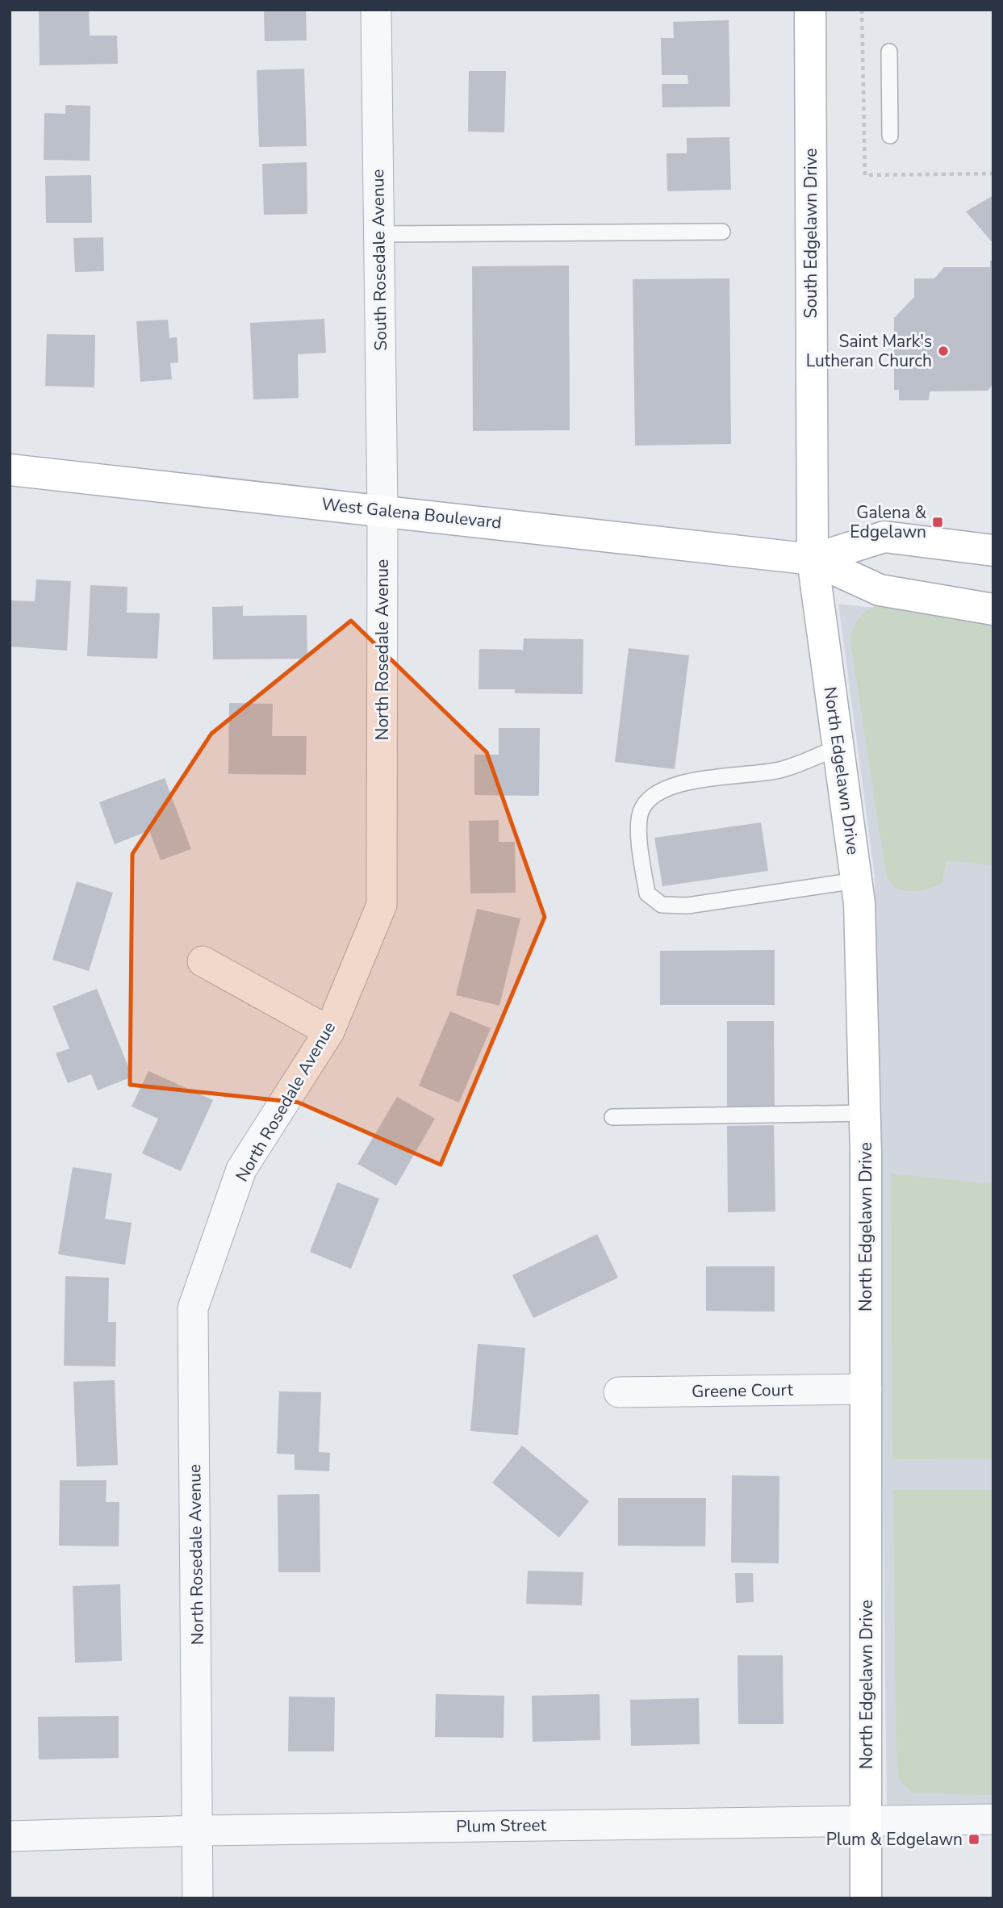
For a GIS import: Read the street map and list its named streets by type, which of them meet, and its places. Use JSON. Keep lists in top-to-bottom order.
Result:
{
  "streets": {
    "street": [
      "South Edgelawn Drive",
      "South Rosedale Avenue",
      "West Galena Boulevard",
      "North Rosedale Avenue",
      "North Edgelawn Drive",
      "Greene Court",
      "Plum Street"
    ]
  },
  "crossings": [
    ["South Edgelawn Drive", "West Galena Boulevard"],
    ["South Edgelawn Drive", "North Edgelawn Drive"],
    ["South Rosedale Avenue", "West Galena Boulevard"],
    ["South Rosedale Avenue", "North Rosedale Avenue"],
    ["West Galena Boulevard", "North Rosedale Avenue"],
    ["West Galena Boulevard", "North Edgelawn Drive"],
    ["North Rosedale Avenue", "Plum Street"],
    ["North Edgelawn Drive", "Greene Court"],
    ["North Edgelawn Drive", "Plum Street"]
  ],
  "places": {
    "other": ["Saint Mark's Lutheran Church"],
    "transit": ["Galena & Edgelawn", "Plum & Edgelawn"]
  }
}
